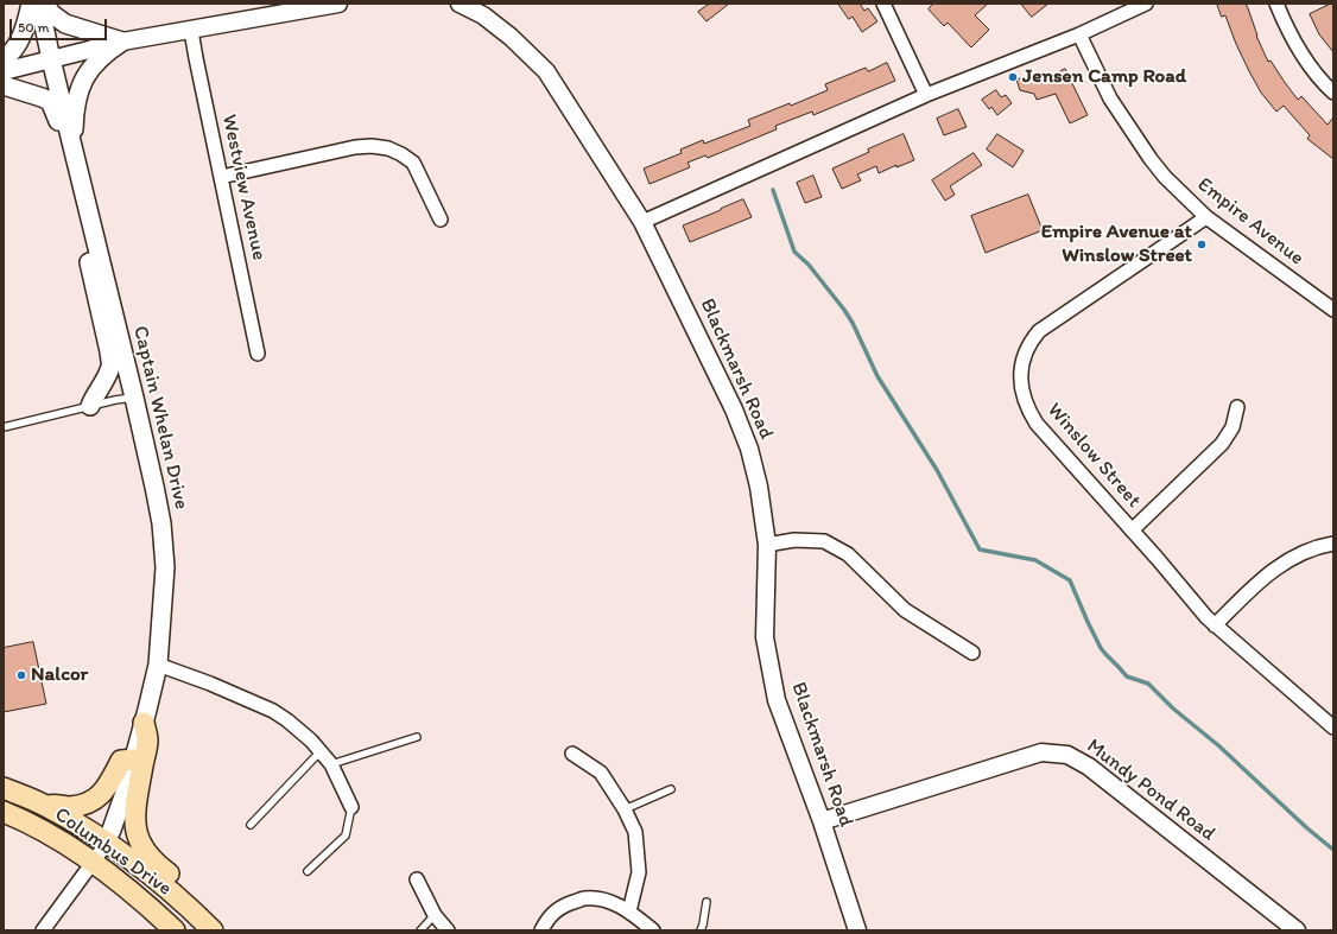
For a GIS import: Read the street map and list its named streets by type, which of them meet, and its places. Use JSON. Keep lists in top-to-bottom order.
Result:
{
  "streets": {
    "main road": ["Captain Whelan Drive", "Columbus Drive"],
    "street": [
      "Westview Avenue",
      "Empire Avenue",
      "Blackmarsh Road",
      "Winslow Street",
      "Mundy Pond Road"
    ]
  },
  "crossings": [
    ["Empire Avenue", "Winslow Street"],
    ["Blackmarsh Road", "Mundy Pond Road"],
    ["Captain Whelan Drive", "Columbus Drive"]
  ],
  "places": ["Jensen Camp Road", "Empire Avenue at Winslow Street", "Nalcor"],
  "scale_bar": "50 m"
}
